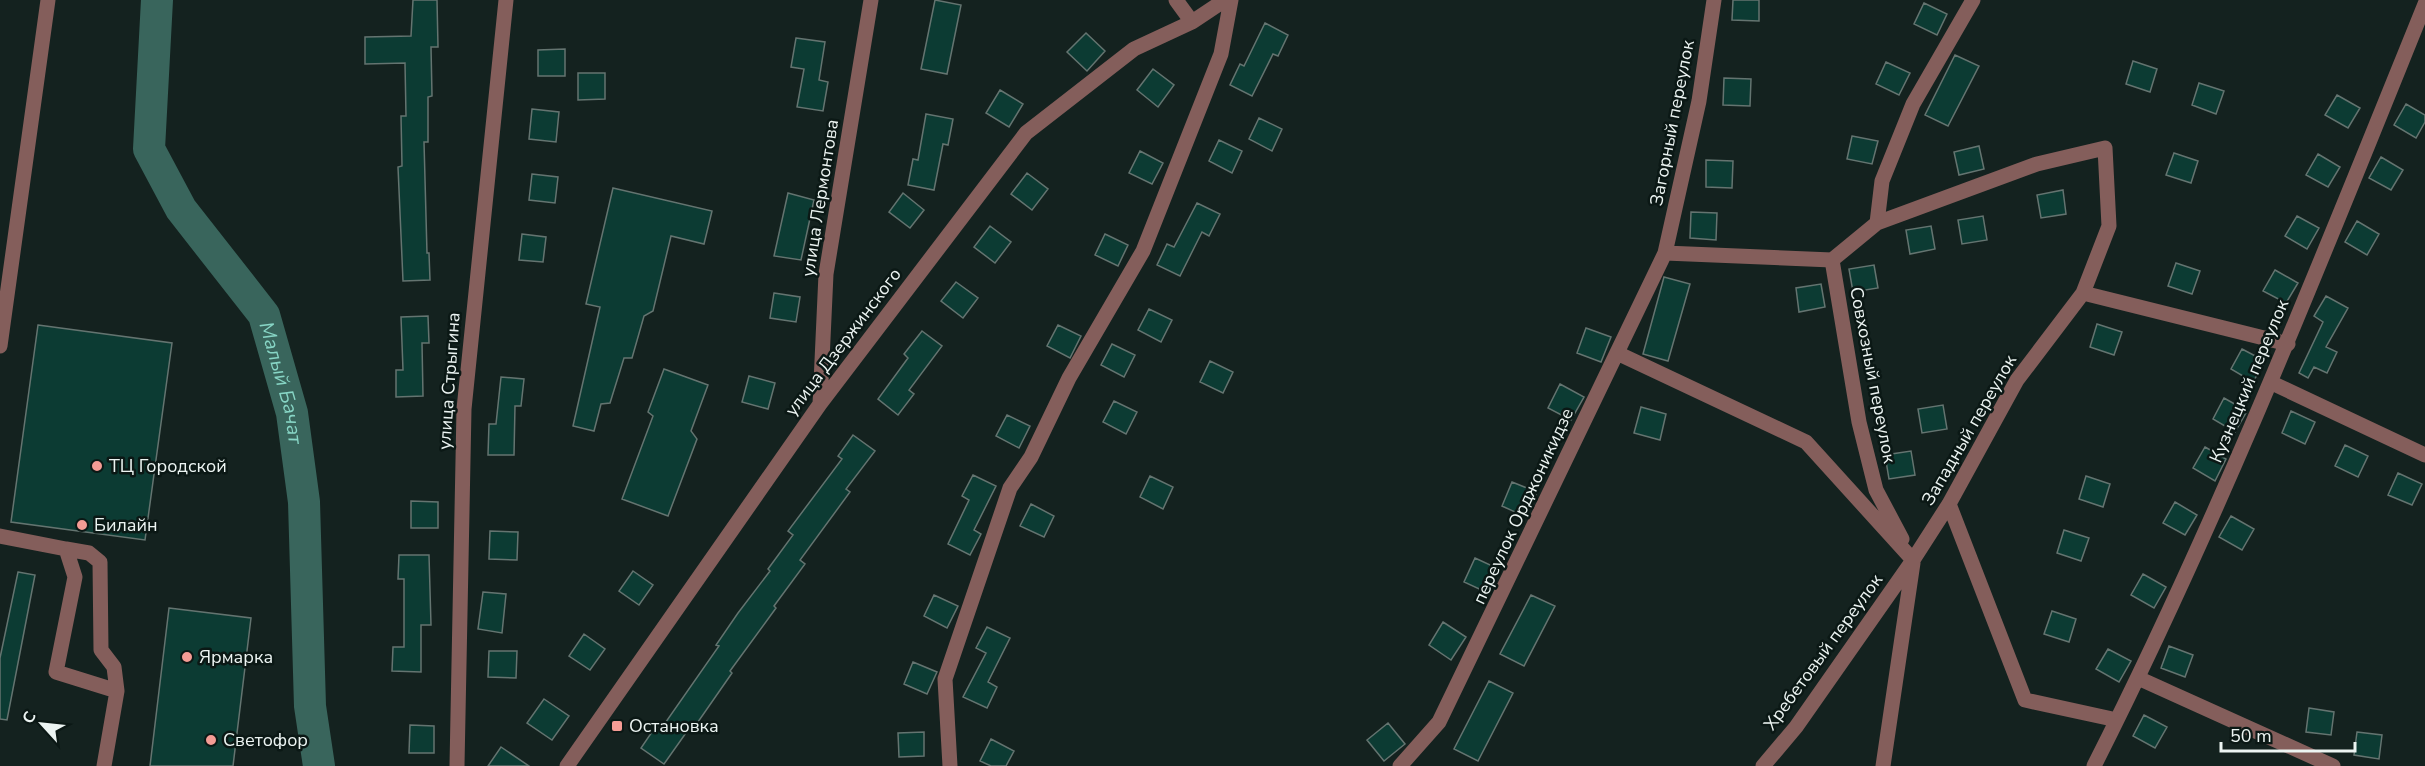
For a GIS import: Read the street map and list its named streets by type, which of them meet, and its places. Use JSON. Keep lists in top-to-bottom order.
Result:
{
  "streets": {
    "street": [
      "Загорный переулок",
      "улица Лермонтова",
      "улица Дзержинского",
      "Совхозный переулок",
      "улица Стрыгина",
      "Кузнецкий переулок",
      "Западный переулок",
      "переулок Орджоникидзе",
      "Хребетовый переулок"
    ]
  },
  "crossings": [
    ["Загорный переулок", "переулок Орджоникидзе"],
    ["улица Лермонтова", "улица Дзержинского"],
    ["Совхозный переулок", "Западный переулок"],
    ["Совхозный переулок", "Хребетовый переулок"],
    ["Западный переулок", "Хребетовый переулок"]
  ],
  "water": ["Малый Бачат"],
  "places": {
    "other": [
      "ТЦ Городской",
      "Билайн",
      "Ярмарка",
      "Светофор"
    ],
    "transit": ["Остановка"]
  },
  "scale_bar": "50 m",
  "north": "top left"
}
